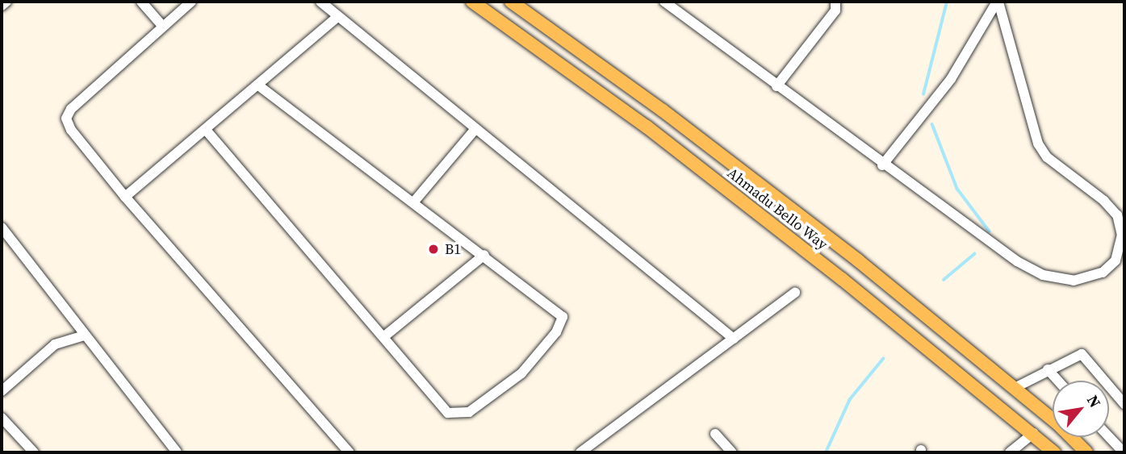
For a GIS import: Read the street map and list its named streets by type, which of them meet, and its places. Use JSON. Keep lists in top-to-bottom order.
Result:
{
  "streets": {
    "main road": ["Ahmadu Bello Way"]
  },
  "places": ["B1"],
  "north": "top right"
}
